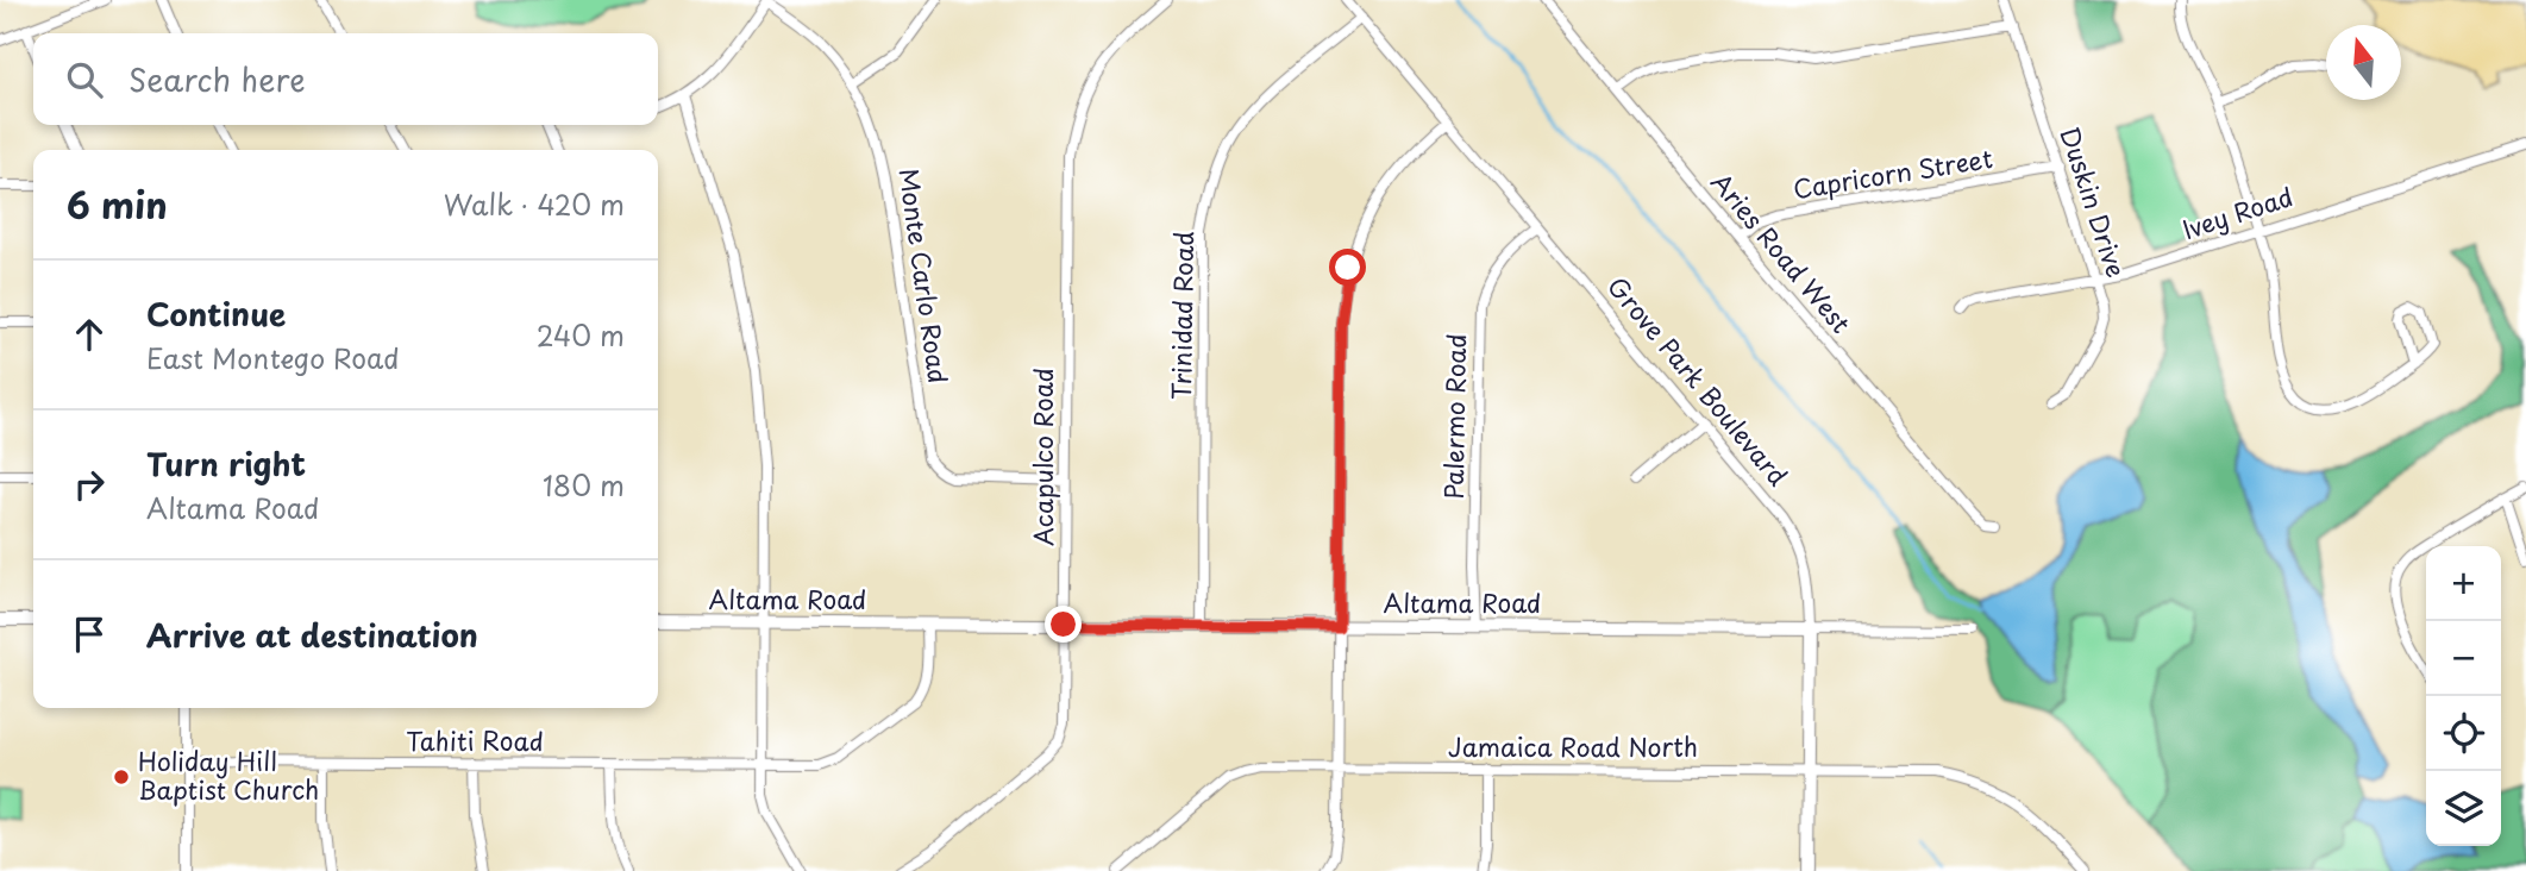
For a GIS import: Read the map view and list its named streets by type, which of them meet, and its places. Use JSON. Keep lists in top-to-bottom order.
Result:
{
  "streets": {
    "street": [
      "Capricorn Street",
      "Duskin Drive",
      "Ivey Road",
      "Aries Road West",
      "Monte Carlo Road",
      "Trinidad Road",
      "Grove Park Boulevard",
      "Palermo Road",
      "Acapulco Road",
      "Altama Road",
      "Tahiti Road",
      "Jamaica Road North"
    ]
  },
  "crossings": [
    ["Capricorn Street", "Duskin Drive"],
    ["Capricorn Street", "Aries Road West"],
    ["Duskin Drive", "Ivey Road"],
    ["Monte Carlo Road", "Acapulco Road"],
    ["Trinidad Road", "Grove Park Boulevard"],
    ["Trinidad Road", "Altama Road"],
    ["Grove Park Boulevard", "Palermo Road"],
    ["Grove Park Boulevard", "Altama Road"],
    ["Grove Park Boulevard", "Jamaica Road North"],
    ["Palermo Road", "Altama Road"],
    ["Acapulco Road", "Altama Road"],
    ["Altama Road", "Tahiti Road"]
  ],
  "places": ["Holiday Hill Baptist Church"],
  "north": "top",
  "page": {
    "search": "Search here",
    "heading": ["6 min", "Walk · 420 m"],
    "list": [
      ["Continue", "East Montego Road", "240 m"],
      ["Turn right", "Altama Road", "180 m"],
      "Arrive at destination"
    ],
    "map_buttons": ["+", "−"]
  }
}
